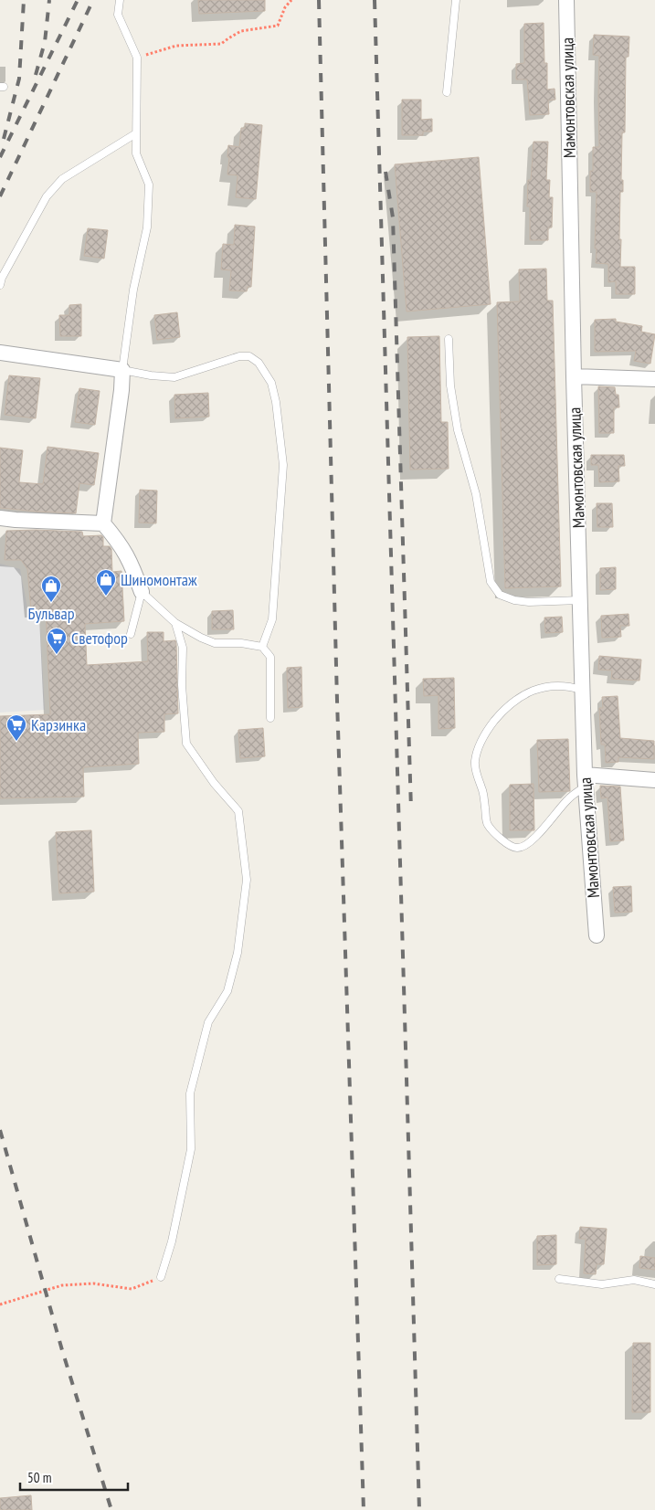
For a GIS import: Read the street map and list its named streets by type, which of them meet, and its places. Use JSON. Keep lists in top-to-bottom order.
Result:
{
  "streets": {
    "street": ["Мамонтовская улица"]
  },
  "places": {
    "shop": ["Шиномонтаж", "Бульвар"],
    "supermarket": ["Светофор", "Карзинка"]
  },
  "scale_bar": "50 m"
}
